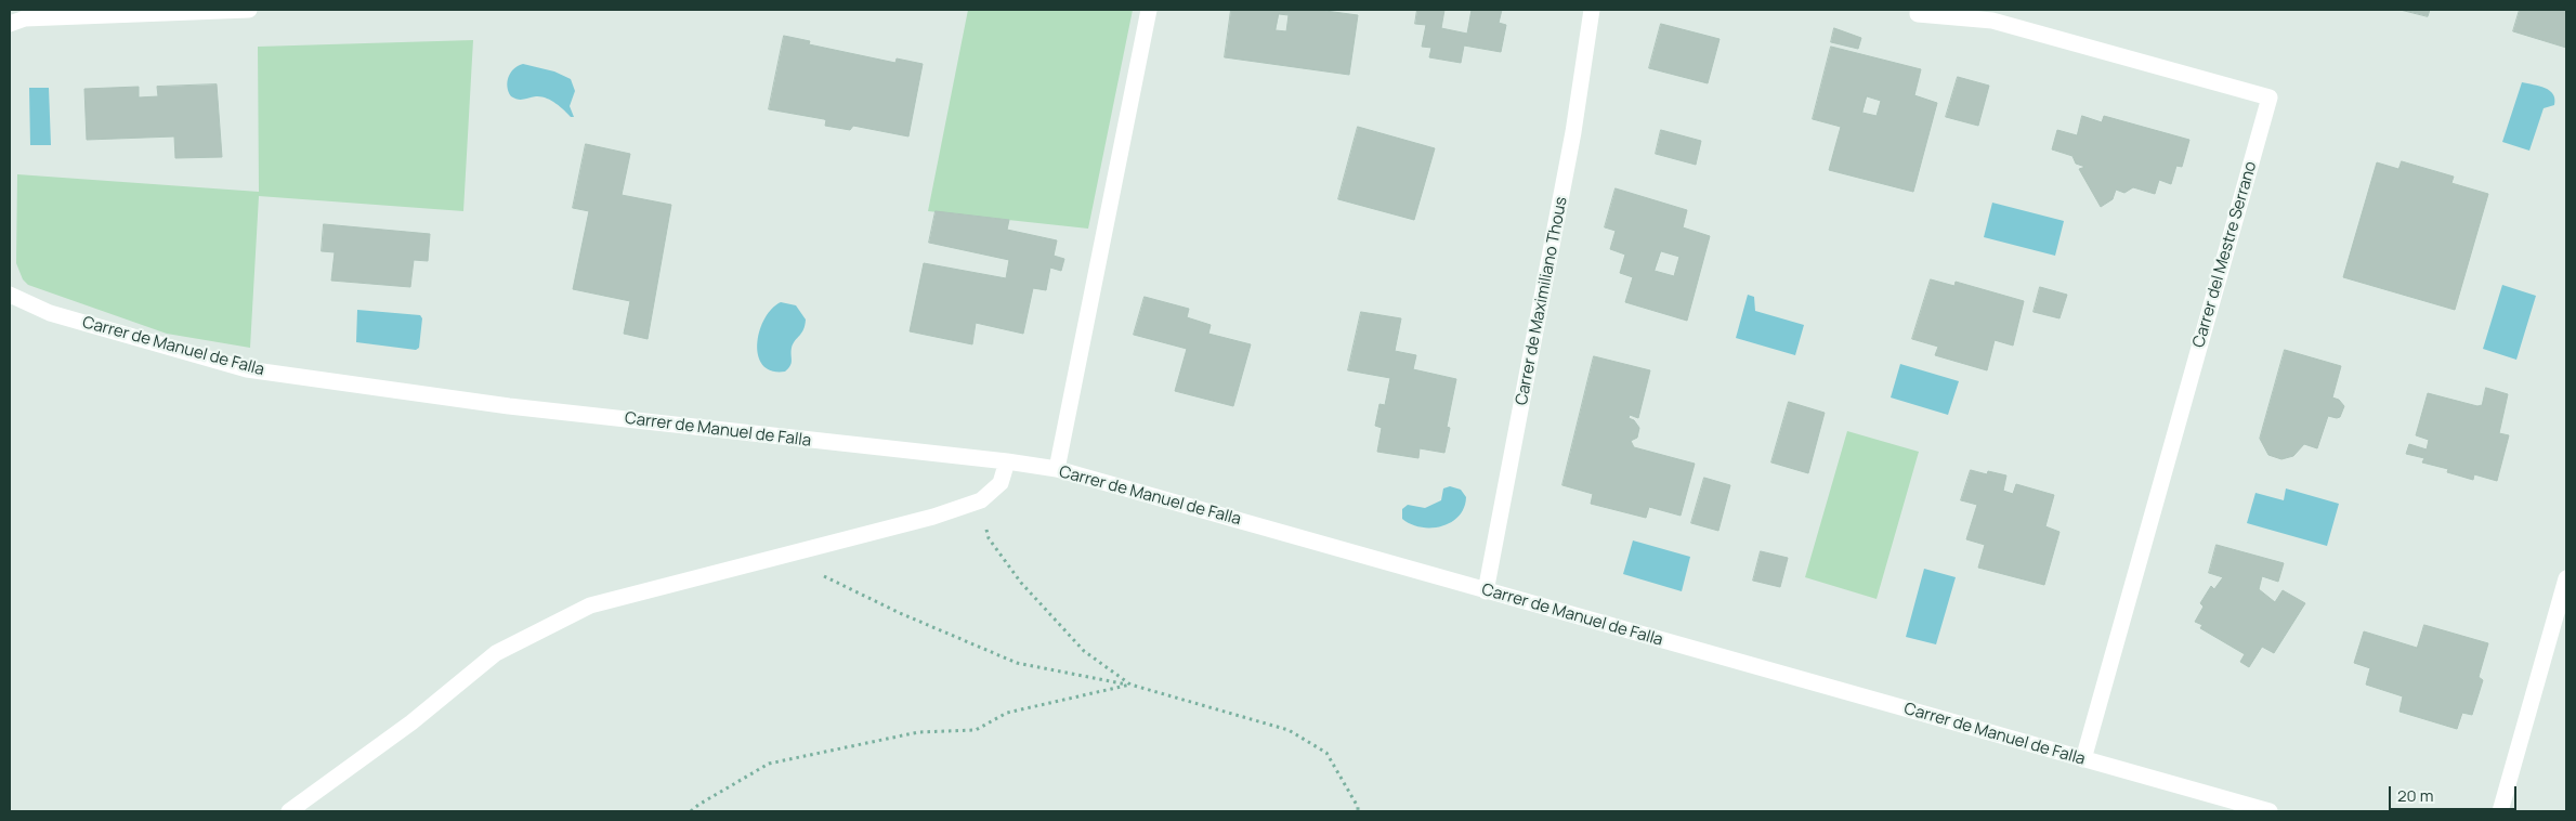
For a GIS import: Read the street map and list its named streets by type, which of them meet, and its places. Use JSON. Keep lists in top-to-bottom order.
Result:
{
  "streets": {
    "street": ["Carrer del Mestre Serrano", "Carrer de Maximiliano Thous", "Carrer de Manuel de Falla"]
  },
  "crossings": [
    ["Carrer del Mestre Serrano", "Carrer de Manuel de Falla"],
    ["Carrer de Maximiliano Thous", "Carrer de Manuel de Falla"]
  ],
  "scale_bar": "20 m"
}
